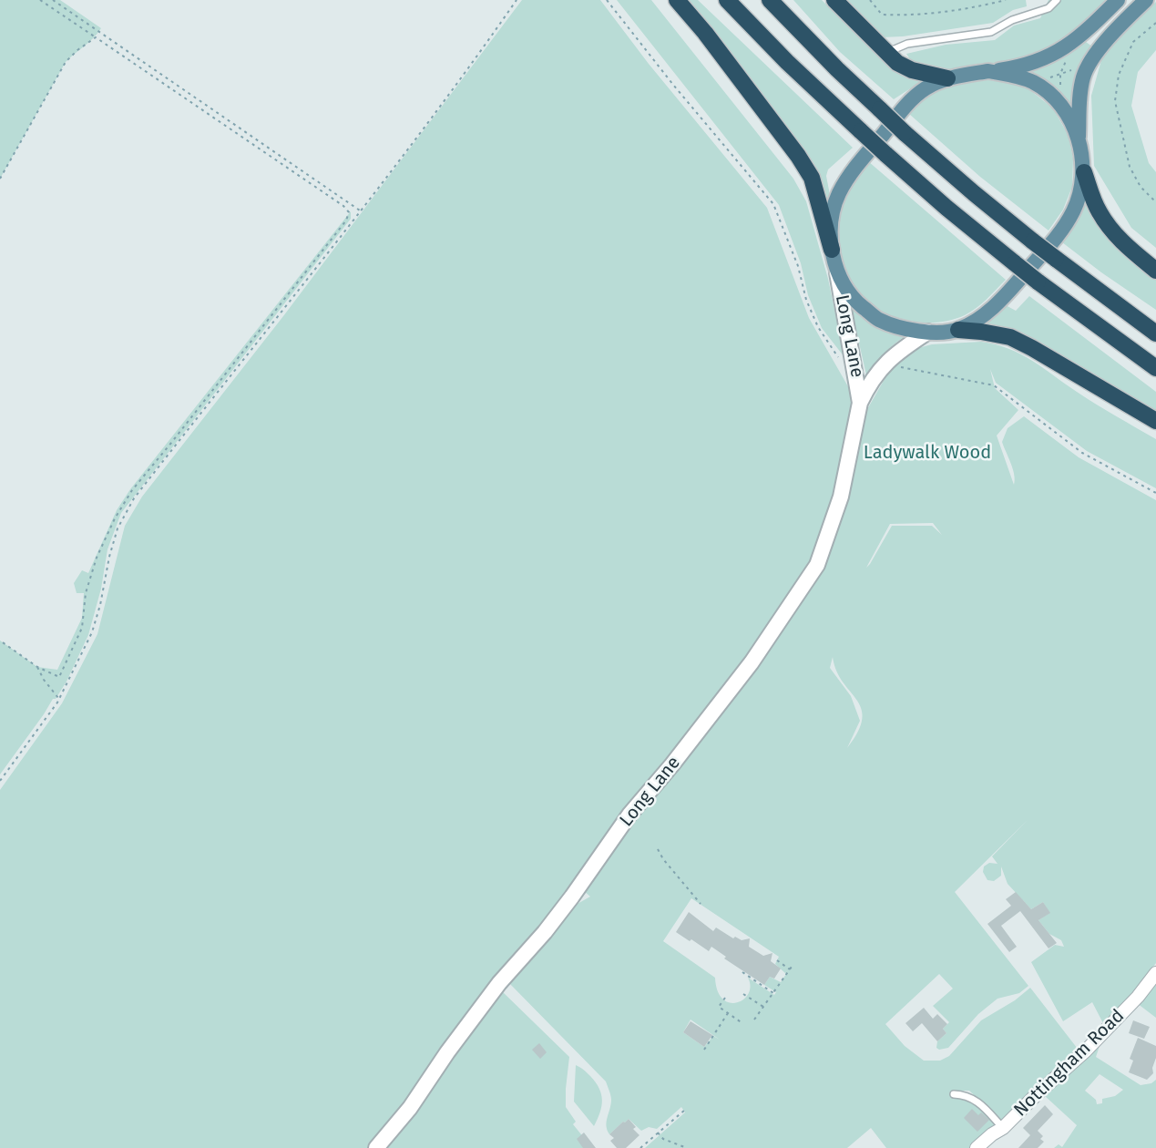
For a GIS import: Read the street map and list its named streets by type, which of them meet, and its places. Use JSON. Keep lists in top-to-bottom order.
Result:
{
  "streets": {
    "street": ["Long Lane", "Nottingham Road"]
  },
  "parks": ["Ladywalk Wood"]
}
